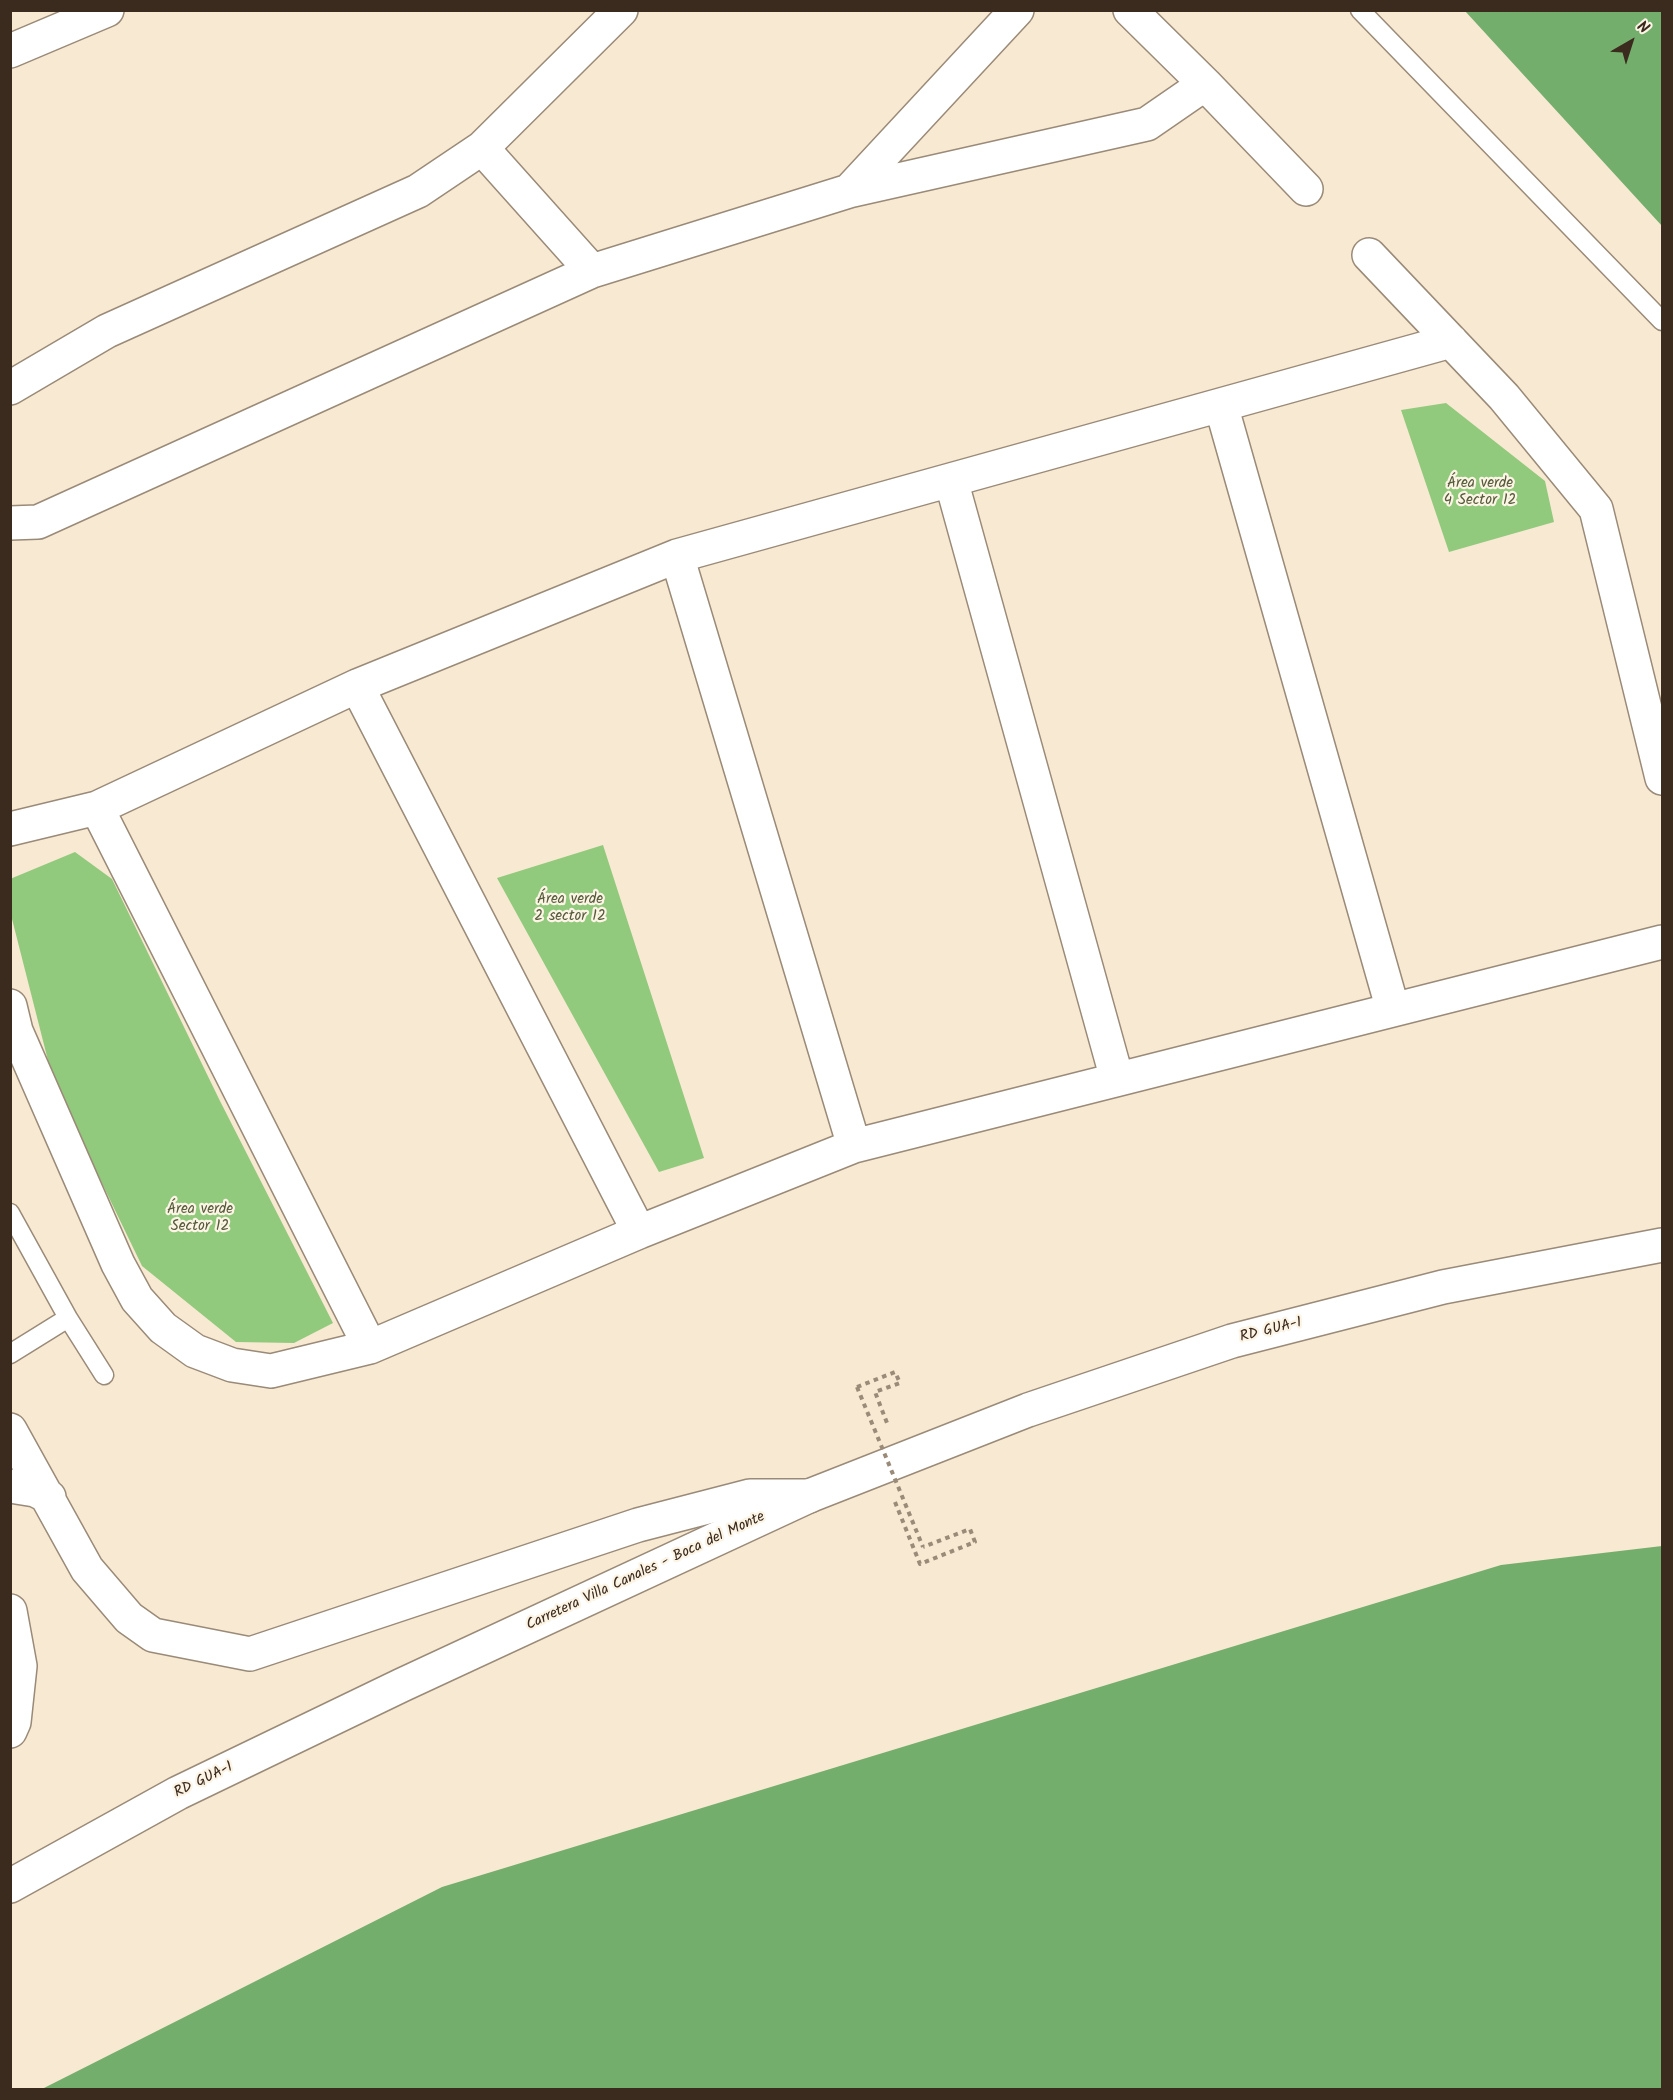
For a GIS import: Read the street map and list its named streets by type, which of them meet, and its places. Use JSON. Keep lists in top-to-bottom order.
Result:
{
  "streets": {
    "main road": ["RD GUA-1", "Carretera Villa Canales - Boca del Monte"]
  },
  "crossings": [
    ["RD GUA-1", "Carretera Villa Canales - Boca del Monte"]
  ],
  "parks": ["Área verde 4 Sector 12", "Área verde 2 sector 12", "Área verde Sector 12"],
  "north": "top right"
}
